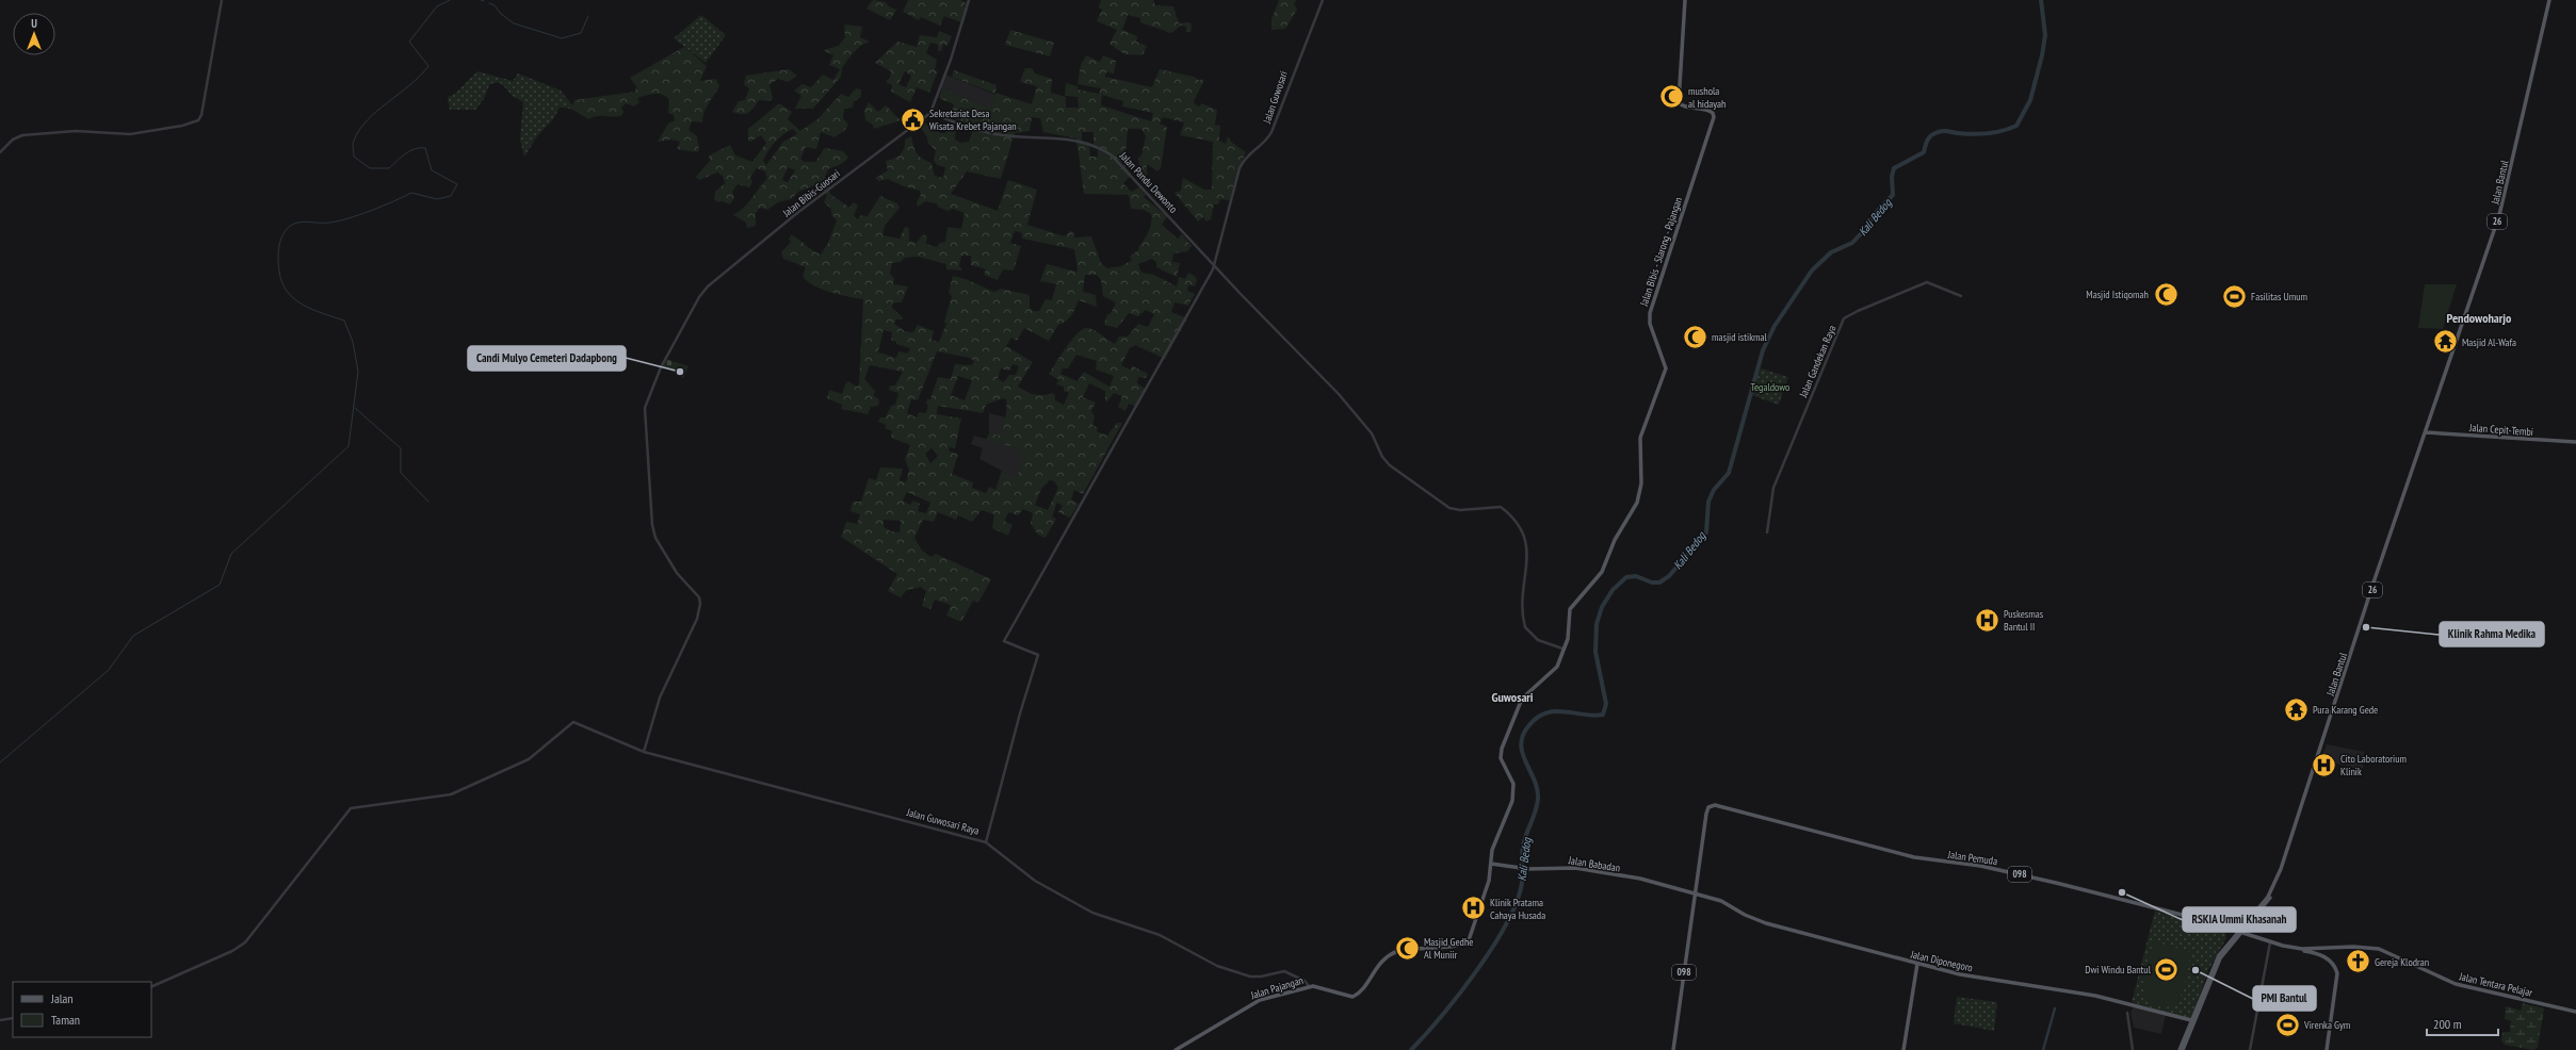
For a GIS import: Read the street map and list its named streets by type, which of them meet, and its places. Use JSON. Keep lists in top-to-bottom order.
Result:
{
  "streets": {
    "main road": [
      "Jalan Bantul",
      "26",
      "Jalan Bibis - Slarong - Pajangan",
      "Jalan Cepit-Tembi",
      "Jalan Pemuda",
      "Jalan Babadan",
      "098",
      "Jalan Diponegoro",
      "Jalan Tentara Pelajar",
      "Jalan Pajangan"
    ],
    "street": [
      "Jalan Guwosari",
      "Jalan Pandu Dewonto",
      "Jalan Bibis-Guosari",
      "Jalan Gandekan Raya",
      "Jalan Guwosari Raya"
    ]
  },
  "crossings": [
    ["Jalan Guwosari", "Jalan Pandu Dewonto"],
    ["Jalan Guwosari", "Jalan Guwosari Raya"],
    ["Jalan Pandu Dewonto", "Jalan Bibis-Guosari"],
    ["Jalan Pandu Dewonto", "Jalan Bibis - Slarong - Pajangan"],
    ["Jalan Bantul", "Jalan Cepit-Tembi"],
    ["Jalan Bantul", "Jalan Pemuda"],
    ["Jalan Bantul", "Jalan Tentara Pelajar"],
    ["Jalan Bibis-Guosari", "Jalan Guwosari Raya"],
    ["Jalan Bibis - Slarong - Pajangan", "Jalan Babadan"],
    ["Jalan Bibis - Slarong - Pajangan", "Jalan Pajangan"],
    ["Jalan Guwosari Raya", "Jalan Pajangan"],
    ["Jalan Pemuda", "Jalan Babadan"],
    ["Jalan Pemuda", "098"],
    ["Jalan Pemuda", "Jalan Diponegoro"],
    ["Jalan Pemuda", "Jalan Tentara Pelajar"],
    ["Jalan Babadan", "098"],
    ["Jalan Babadan", "Jalan Diponegoro"],
    ["Jalan Babadan", "Jalan Pajangan"],
    ["098", "Jalan Diponegoro"]
  ],
  "districts": ["Pendowoharjo", "Guwosari"],
  "water": ["Kali Bedog"],
  "parks": ["Tegaldowo"],
  "places": {
    "mosque": [
      "mushola al hidayah",
      "Masjid Istiqomah",
      "masjid istikmal",
      "Masjid Gedhe Al Muniir"
    ],
    "public building": ["Sekretariat Desa Wisata Krebet Pajangan"],
    "sports": ["Fasilitas Umum", "Dwi Windu Bantul", "Virenka Gym"],
    "temple": ["Masjid Al-Wafa", "Pura Karang Gede"],
    "other": [
      "Candi Mulyo Cemeteri Dadapbong",
      "Klinik Rahma Medika",
      "RSKIA Ummi Khasanah",
      "PMI Bantul"
    ],
    "hospital": ["Puskesmas Bantul II", "Cito Laboratorium Klinik", "Klinik Pratama Cahaya Husada"],
    "church": ["Gereja Klodran"]
  },
  "legend": ["Jalan", "Taman"],
  "scale_bar": "200 m",
  "north": "top"
}
